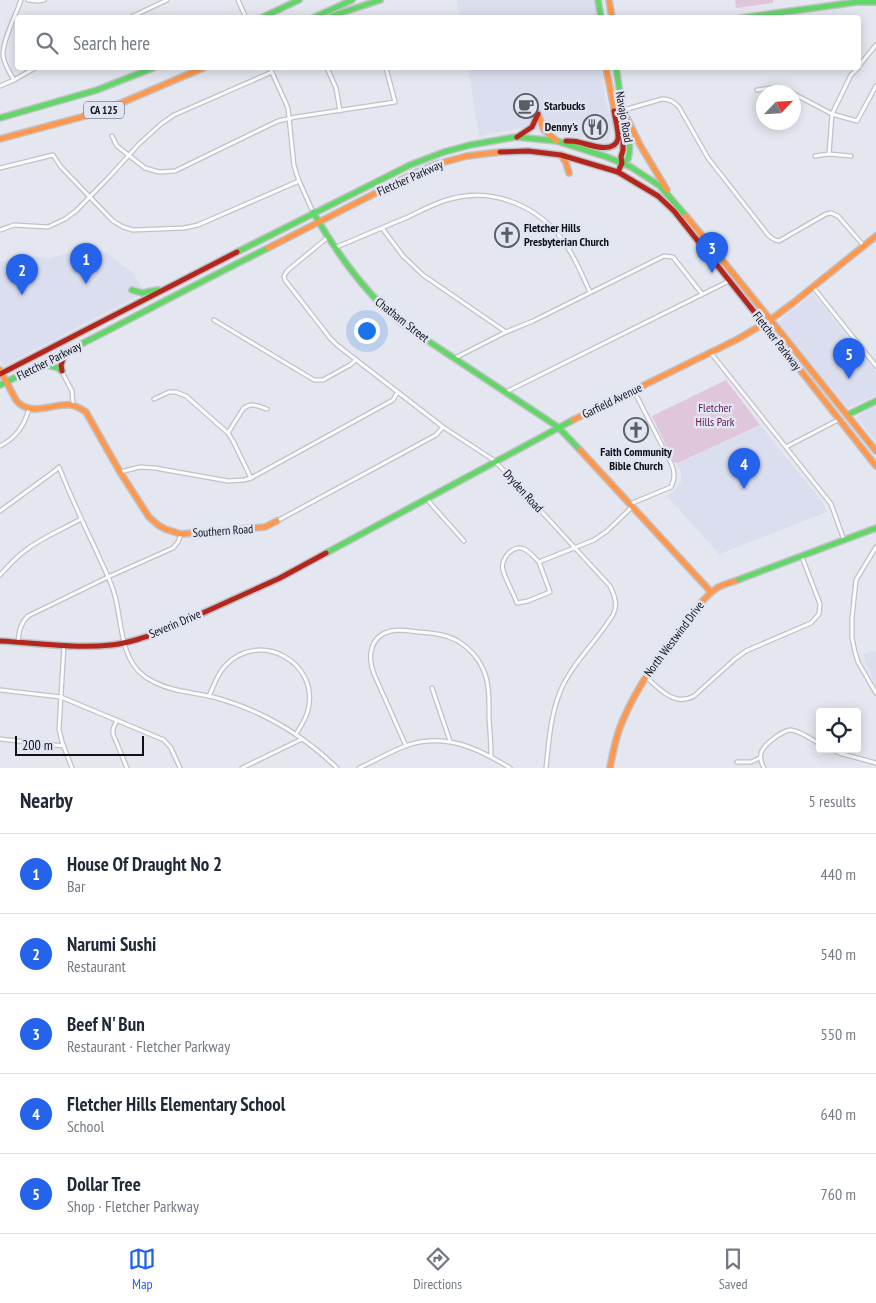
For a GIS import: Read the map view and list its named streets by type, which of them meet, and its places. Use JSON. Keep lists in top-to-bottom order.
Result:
{
  "streets": {
    "main road": [
      "CA 125",
      "Navajo Road",
      "Fletcher Parkway",
      "Chatham Street",
      "Garfield Avenue",
      "Southern Road",
      "Severin Drive",
      "North Westwind Drive"
    ],
    "street": ["Dryden Road"]
  },
  "crossings": [
    ["Navajo Road", "Fletcher Parkway"],
    ["Fletcher Parkway", "Chatham Street"],
    ["Fletcher Parkway", "Garfield Avenue"],
    ["Chatham Street", "Garfield Avenue"],
    ["Chatham Street", "Dryden Road"],
    ["Chatham Street", "North Westwind Drive"],
    ["Garfield Avenue", "Dryden Road"],
    ["Garfield Avenue", "Severin Drive"],
    ["Dryden Road", "Southern Road"]
  ],
  "parks": ["Fletcher Hills Park"],
  "places": {
    "cafe": ["Starbucks"],
    "restaurant": ["Denny's"],
    "church": ["Fletcher Hills Presbyterian Church", "Faith Community Bible Church"]
  },
  "scale_bar": "200 m",
  "north": "top right",
  "page": {
    "search": "Search here",
    "pins": [
      "3",
      "1",
      "2",
      "5",
      "4"
    ],
    "scale": "200 m",
    "heading": ["Nearby", "5 results"],
    "list": [
      {
        "mark": "1",
        "name": "House Of Draught No 2",
        "note": "Bar",
        "value": "440 m"
      },
      {
        "mark": "2",
        "name": "Narumi Sushi",
        "note": "Restaurant",
        "value": "540 m"
      },
      {
        "mark": "3",
        "name": "Beef N' Bun",
        "note": "Restaurant · Fletcher Parkway",
        "value": "550 m"
      },
      {
        "mark": "4",
        "name": "Fletcher Hills Elementary School",
        "note": "School",
        "value": "640 m"
      },
      {
        "mark": "5",
        "name": "Dollar Tree",
        "note": "Shop · Fletcher Parkway",
        "value": "760 m"
      }
    ],
    "nav": ["Map", "Directions", "Saved"]
  }
}
